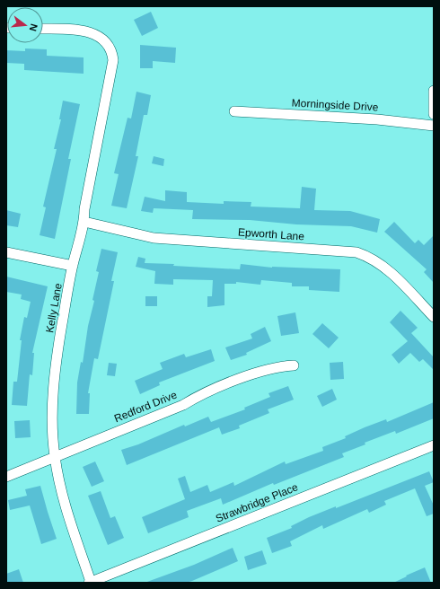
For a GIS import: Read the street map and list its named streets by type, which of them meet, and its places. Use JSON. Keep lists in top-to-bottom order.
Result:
{
  "streets": {
    "street": [
      "Morningside Drive",
      "Epworth Lane",
      "Kelly Lane",
      "Redford Drive",
      "Strawbridge Place"
    ]
  },
  "crossings": [
    ["Epworth Lane", "Kelly Lane"],
    ["Kelly Lane", "Redford Drive"],
    ["Kelly Lane", "Strawbridge Place"]
  ],
  "north": "right"
}
